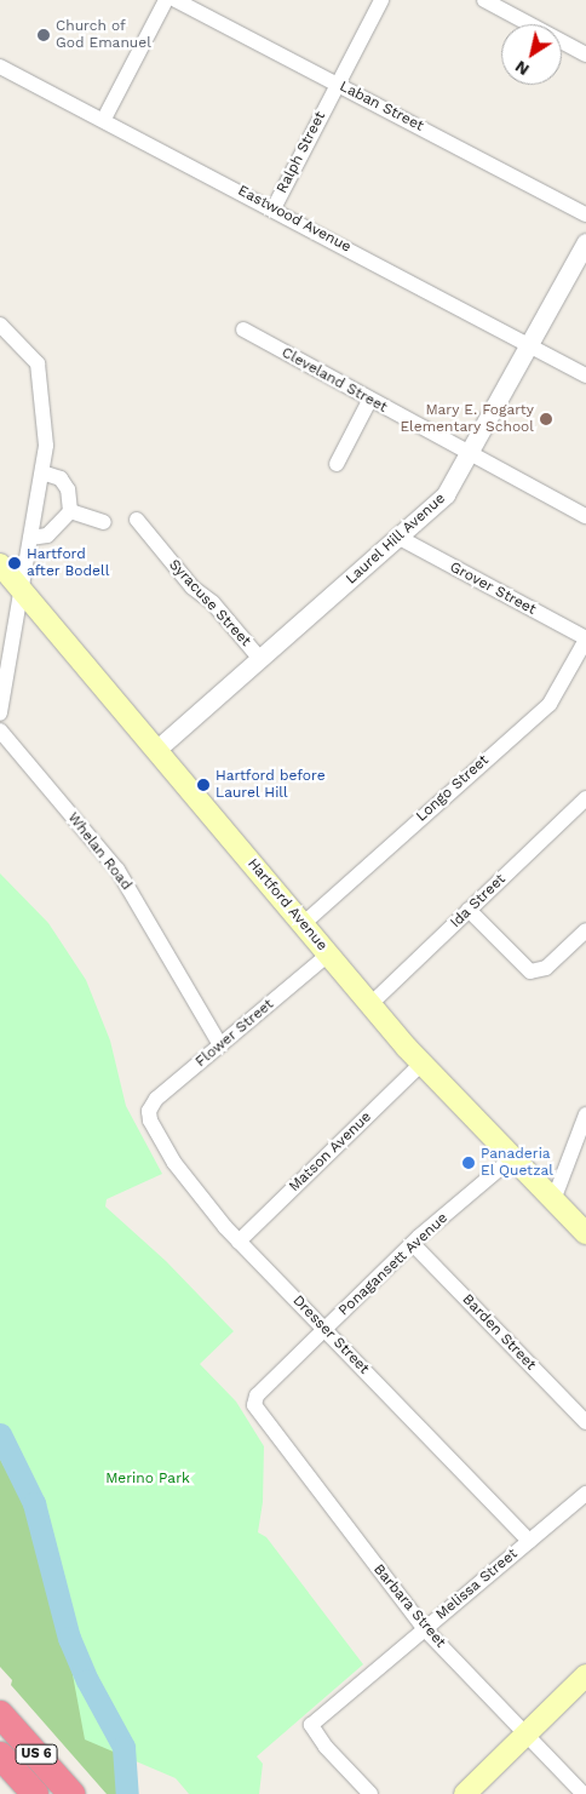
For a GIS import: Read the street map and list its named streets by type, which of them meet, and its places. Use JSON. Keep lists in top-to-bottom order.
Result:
{
  "streets": {
    "highway": ["US 6"],
    "main road": ["Hartford Avenue"],
    "street": [
      "Laban Street",
      "Ralph Street",
      "Eastwood Avenue",
      "Cleveland Street",
      "Laurel Hill Avenue",
      "Grover Street",
      "Syracuse Street",
      "Longo Street",
      "Whelan Road",
      "Ida Street",
      "Flower Street",
      "Matson Avenue",
      "Ponagansett Avenue",
      "Barden Street",
      "Dresser Street",
      "Melissa Street",
      "Barbara Street"
    ]
  },
  "crossings": [
    ["Laban Street", "Ralph Street"],
    ["Ralph Street", "Eastwood Avenue"],
    ["Eastwood Avenue", "Laurel Hill Avenue"],
    ["Cleveland Street", "Laurel Hill Avenue"],
    ["Laurel Hill Avenue", "Grover Street"],
    ["Laurel Hill Avenue", "Syracuse Street"],
    ["Laurel Hill Avenue", "Hartford Avenue"],
    ["Grover Street", "Longo Street"],
    ["Longo Street", "Hartford Avenue"],
    ["Whelan Road", "Flower Street"],
    ["Ida Street", "Hartford Avenue"],
    ["Hartford Avenue", "Flower Street"],
    ["Hartford Avenue", "Matson Avenue"],
    ["Hartford Avenue", "Ponagansett Avenue"],
    ["Flower Street", "Dresser Street"],
    ["Matson Avenue", "Dresser Street"],
    ["Ponagansett Avenue", "Barden Street"],
    ["Ponagansett Avenue", "Dresser Street"],
    ["Ponagansett Avenue", "Barbara Street"],
    ["Dresser Street", "Melissa Street"],
    ["Melissa Street", "Barbara Street"]
  ],
  "parks": ["Merino Park"],
  "places": [
    "Church of God Emanuel",
    "Mary E. Fogarty Elementary School",
    "Hartford after Bodell",
    "Hartford before Laurel Hill",
    "Panaderia El Quetzal"
  ],
  "north": "bottom left"
}
